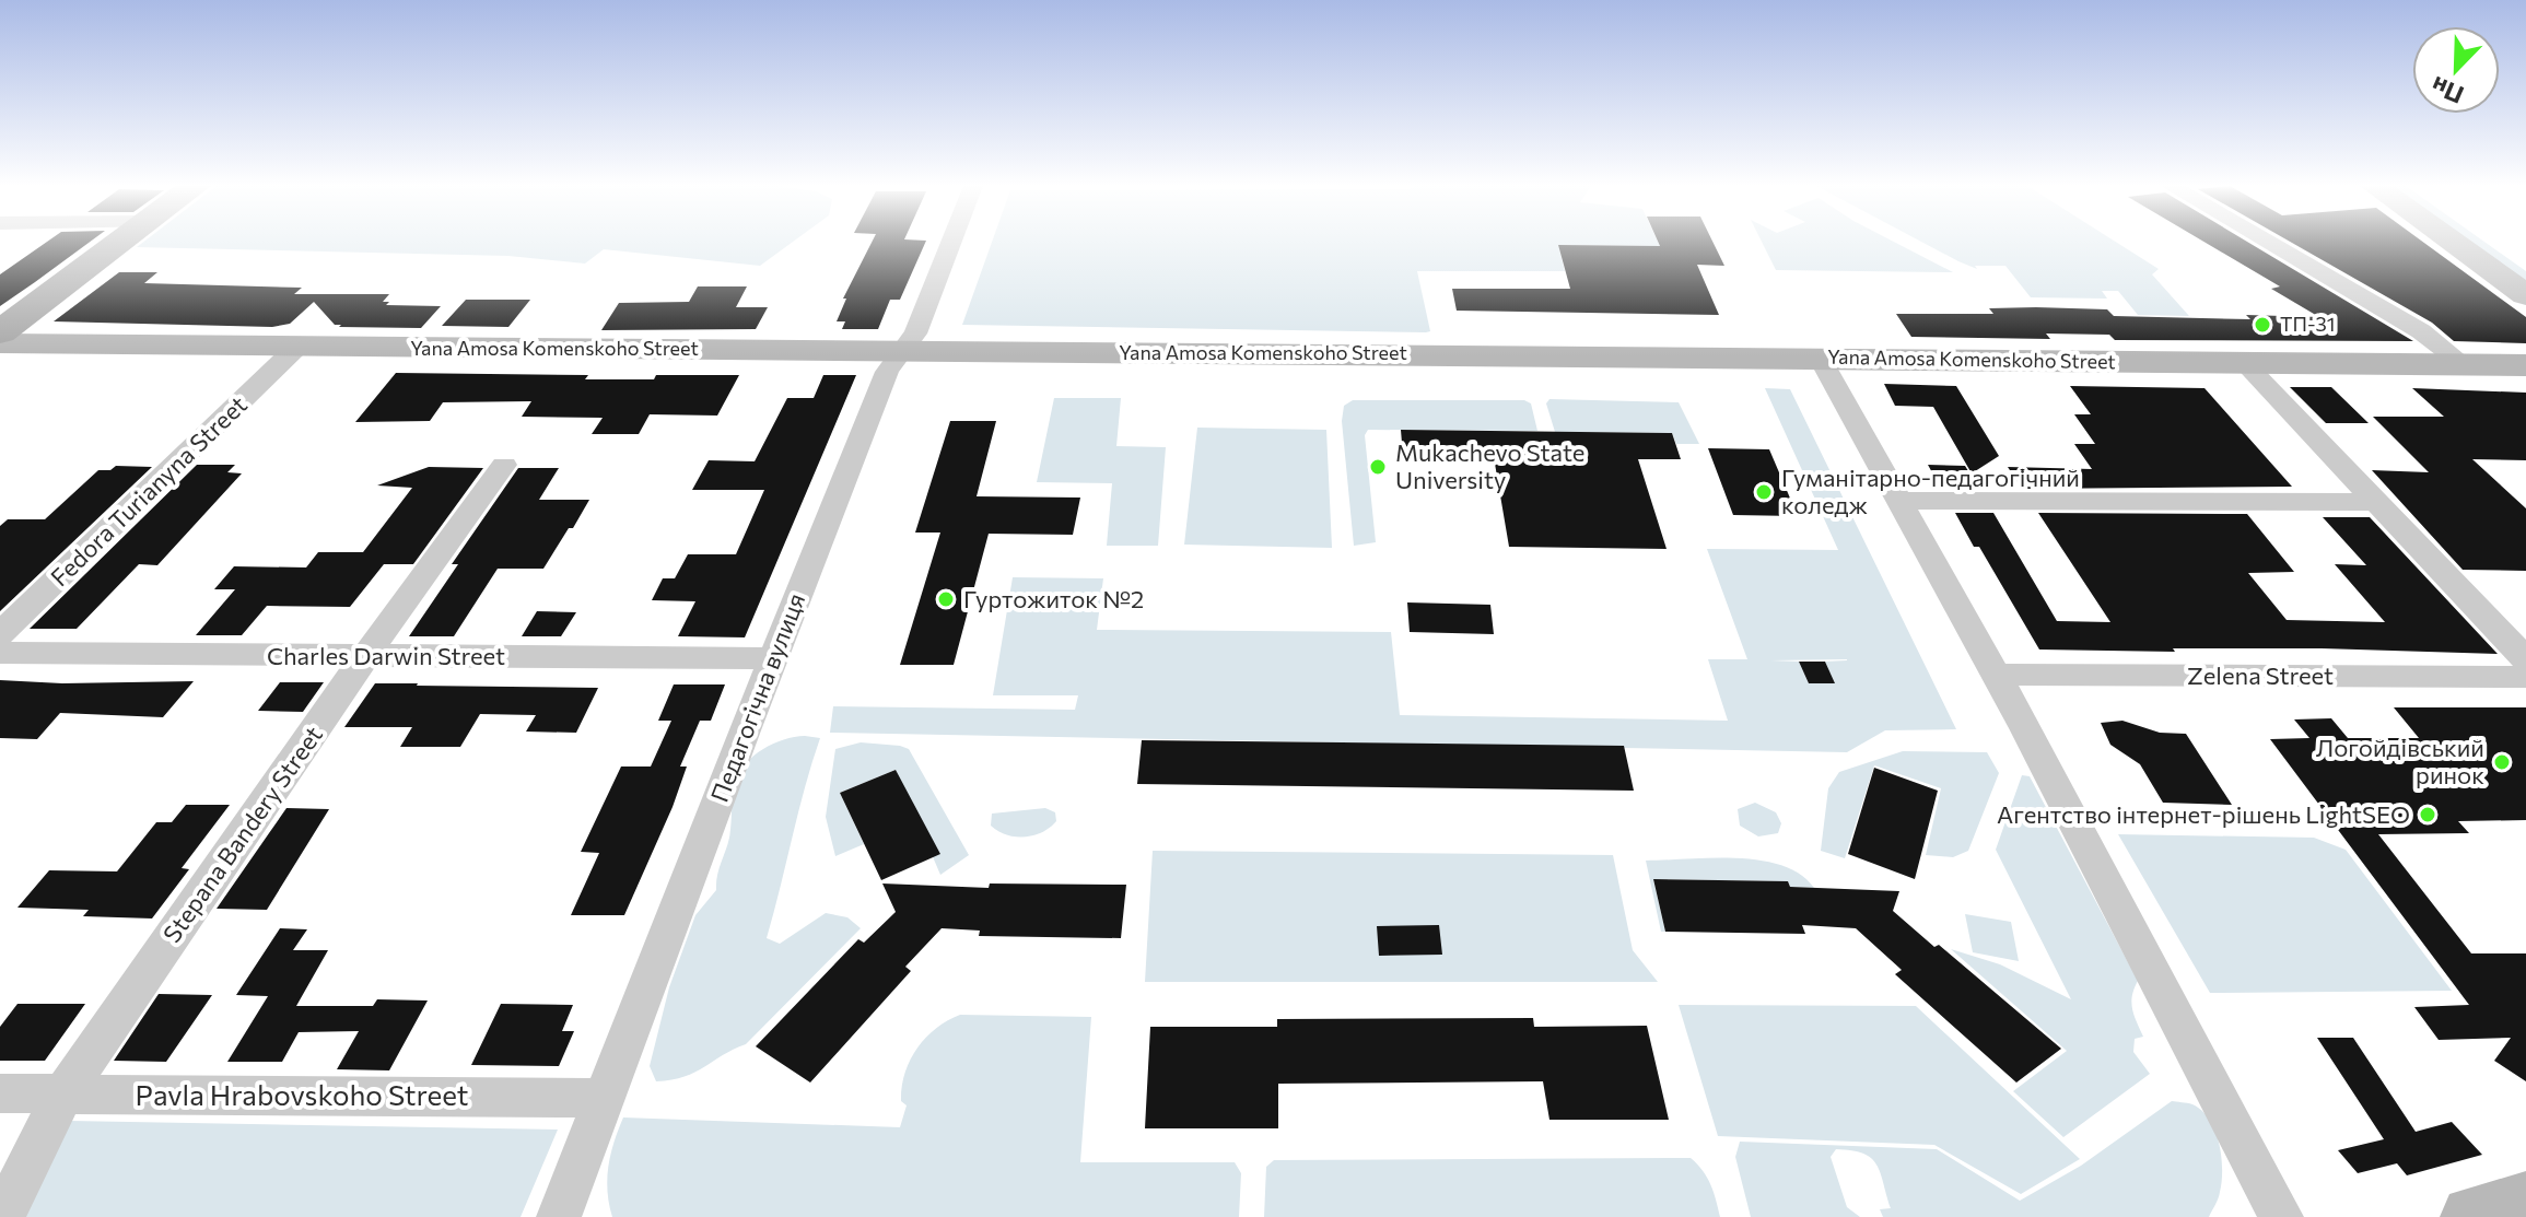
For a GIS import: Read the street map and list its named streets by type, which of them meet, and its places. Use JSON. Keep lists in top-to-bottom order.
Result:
{
  "streets": {
    "street": [
      "Yana Amosa Komenskoho Street",
      "Fedora Turianyna Street",
      "Charles Darwin Street",
      "Zelena Street",
      "Педагогічна вулиця",
      "Stepana Bandery Street",
      "Pavla Hrabovskoho Street"
    ]
  },
  "crossings": [
    ["Yana Amosa Komenskoho Street", "Fedora Turianyna Street"],
    ["Yana Amosa Komenskoho Street", "Педагогічна вулиця"],
    ["Charles Darwin Street", "Педагогічна вулиця"],
    ["Charles Darwin Street", "Stepana Bandery Street"],
    ["Педагогічна вулиця", "Pavla Hrabovskoho Street"],
    ["Stepana Bandery Street", "Pavla Hrabovskoho Street"]
  ],
  "places": [
    "ТП-31",
    "Mukachevo State University",
    "Гуманітарно-педагогічний коледж",
    "Гуртожиток №2",
    "Логойдівський ринок",
    "Агентство інтернет-рішень LightSEO"
  ],
  "north": "bottom left"
}
